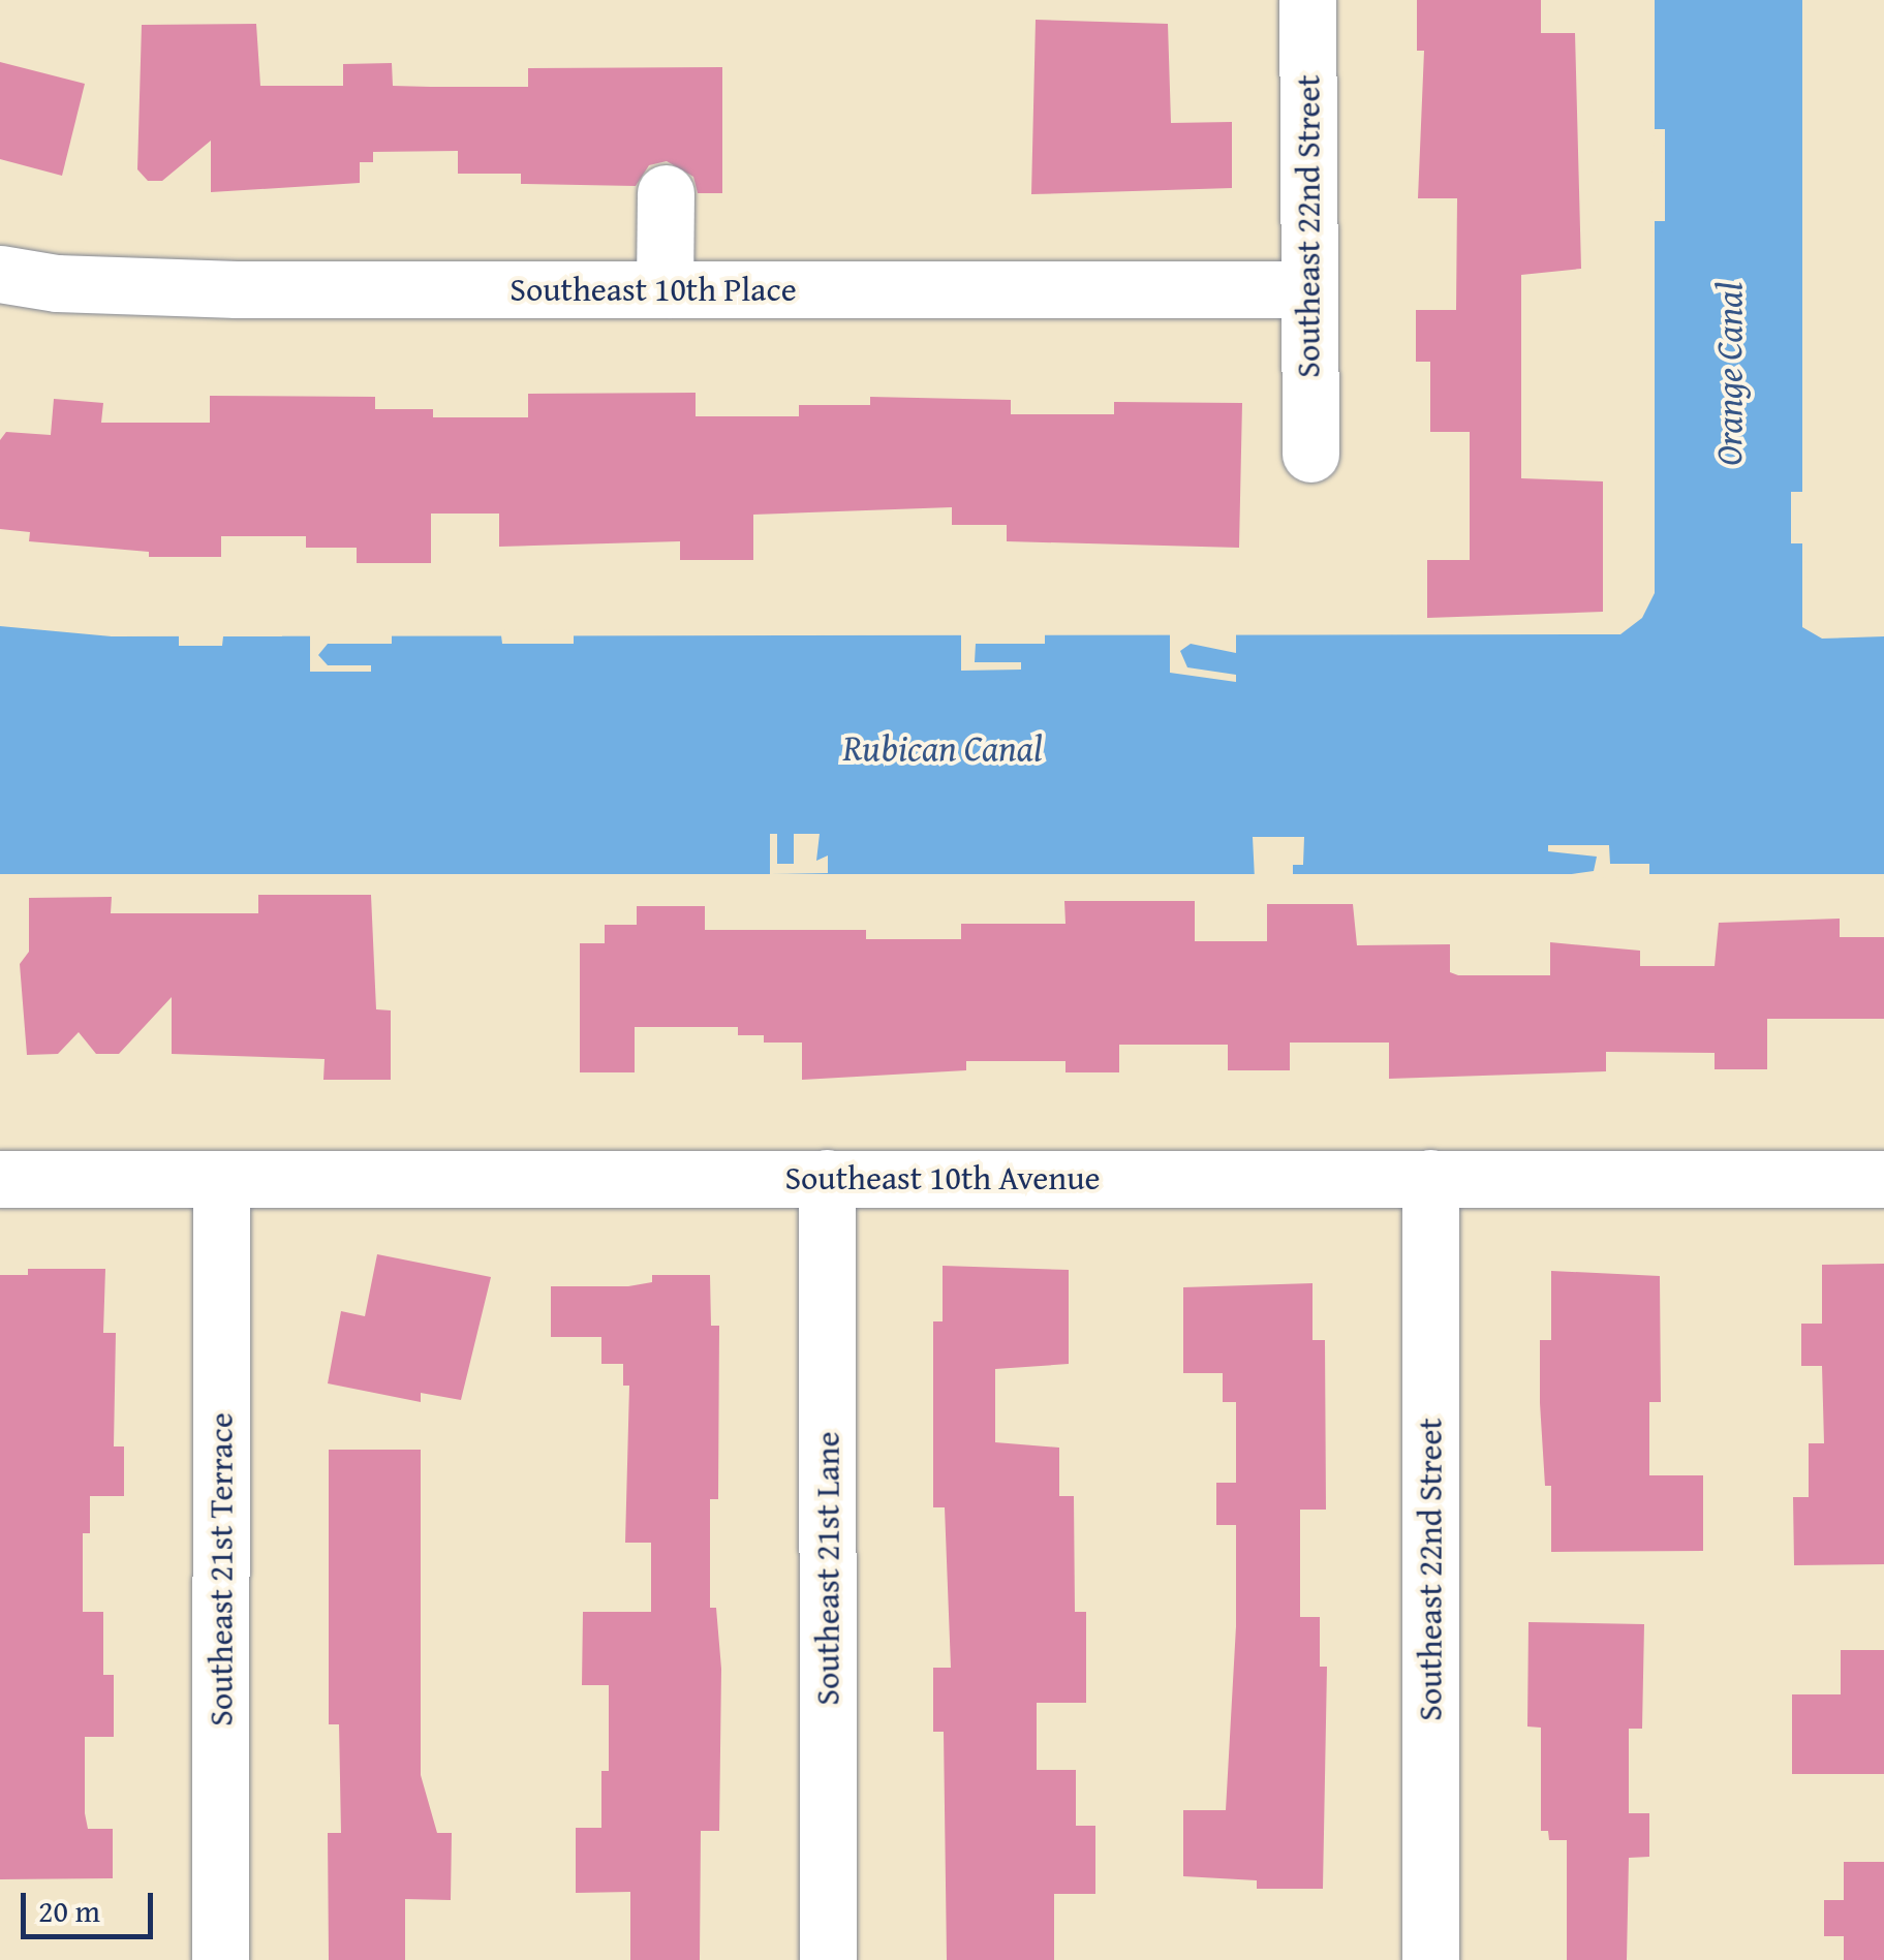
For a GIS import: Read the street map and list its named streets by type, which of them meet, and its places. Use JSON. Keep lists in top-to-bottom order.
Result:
{
  "streets": {
    "street": [
      "Southeast 22nd Street",
      "Southeast 10th Place",
      "Southeast 10th Avenue",
      "Southeast 21st Lane",
      "Southeast 21st Terrace"
    ]
  },
  "crossings": [
    ["Southeast 22nd Street", "Southeast 10th Place"],
    ["Southeast 22nd Street", "Southeast 10th Avenue"],
    ["Southeast 10th Avenue", "Southeast 21st Lane"],
    ["Southeast 10th Avenue", "Southeast 21st Terrace"]
  ],
  "water": ["Orange Canal", "Rubican Canal"],
  "scale_bar": "20 m"
}
